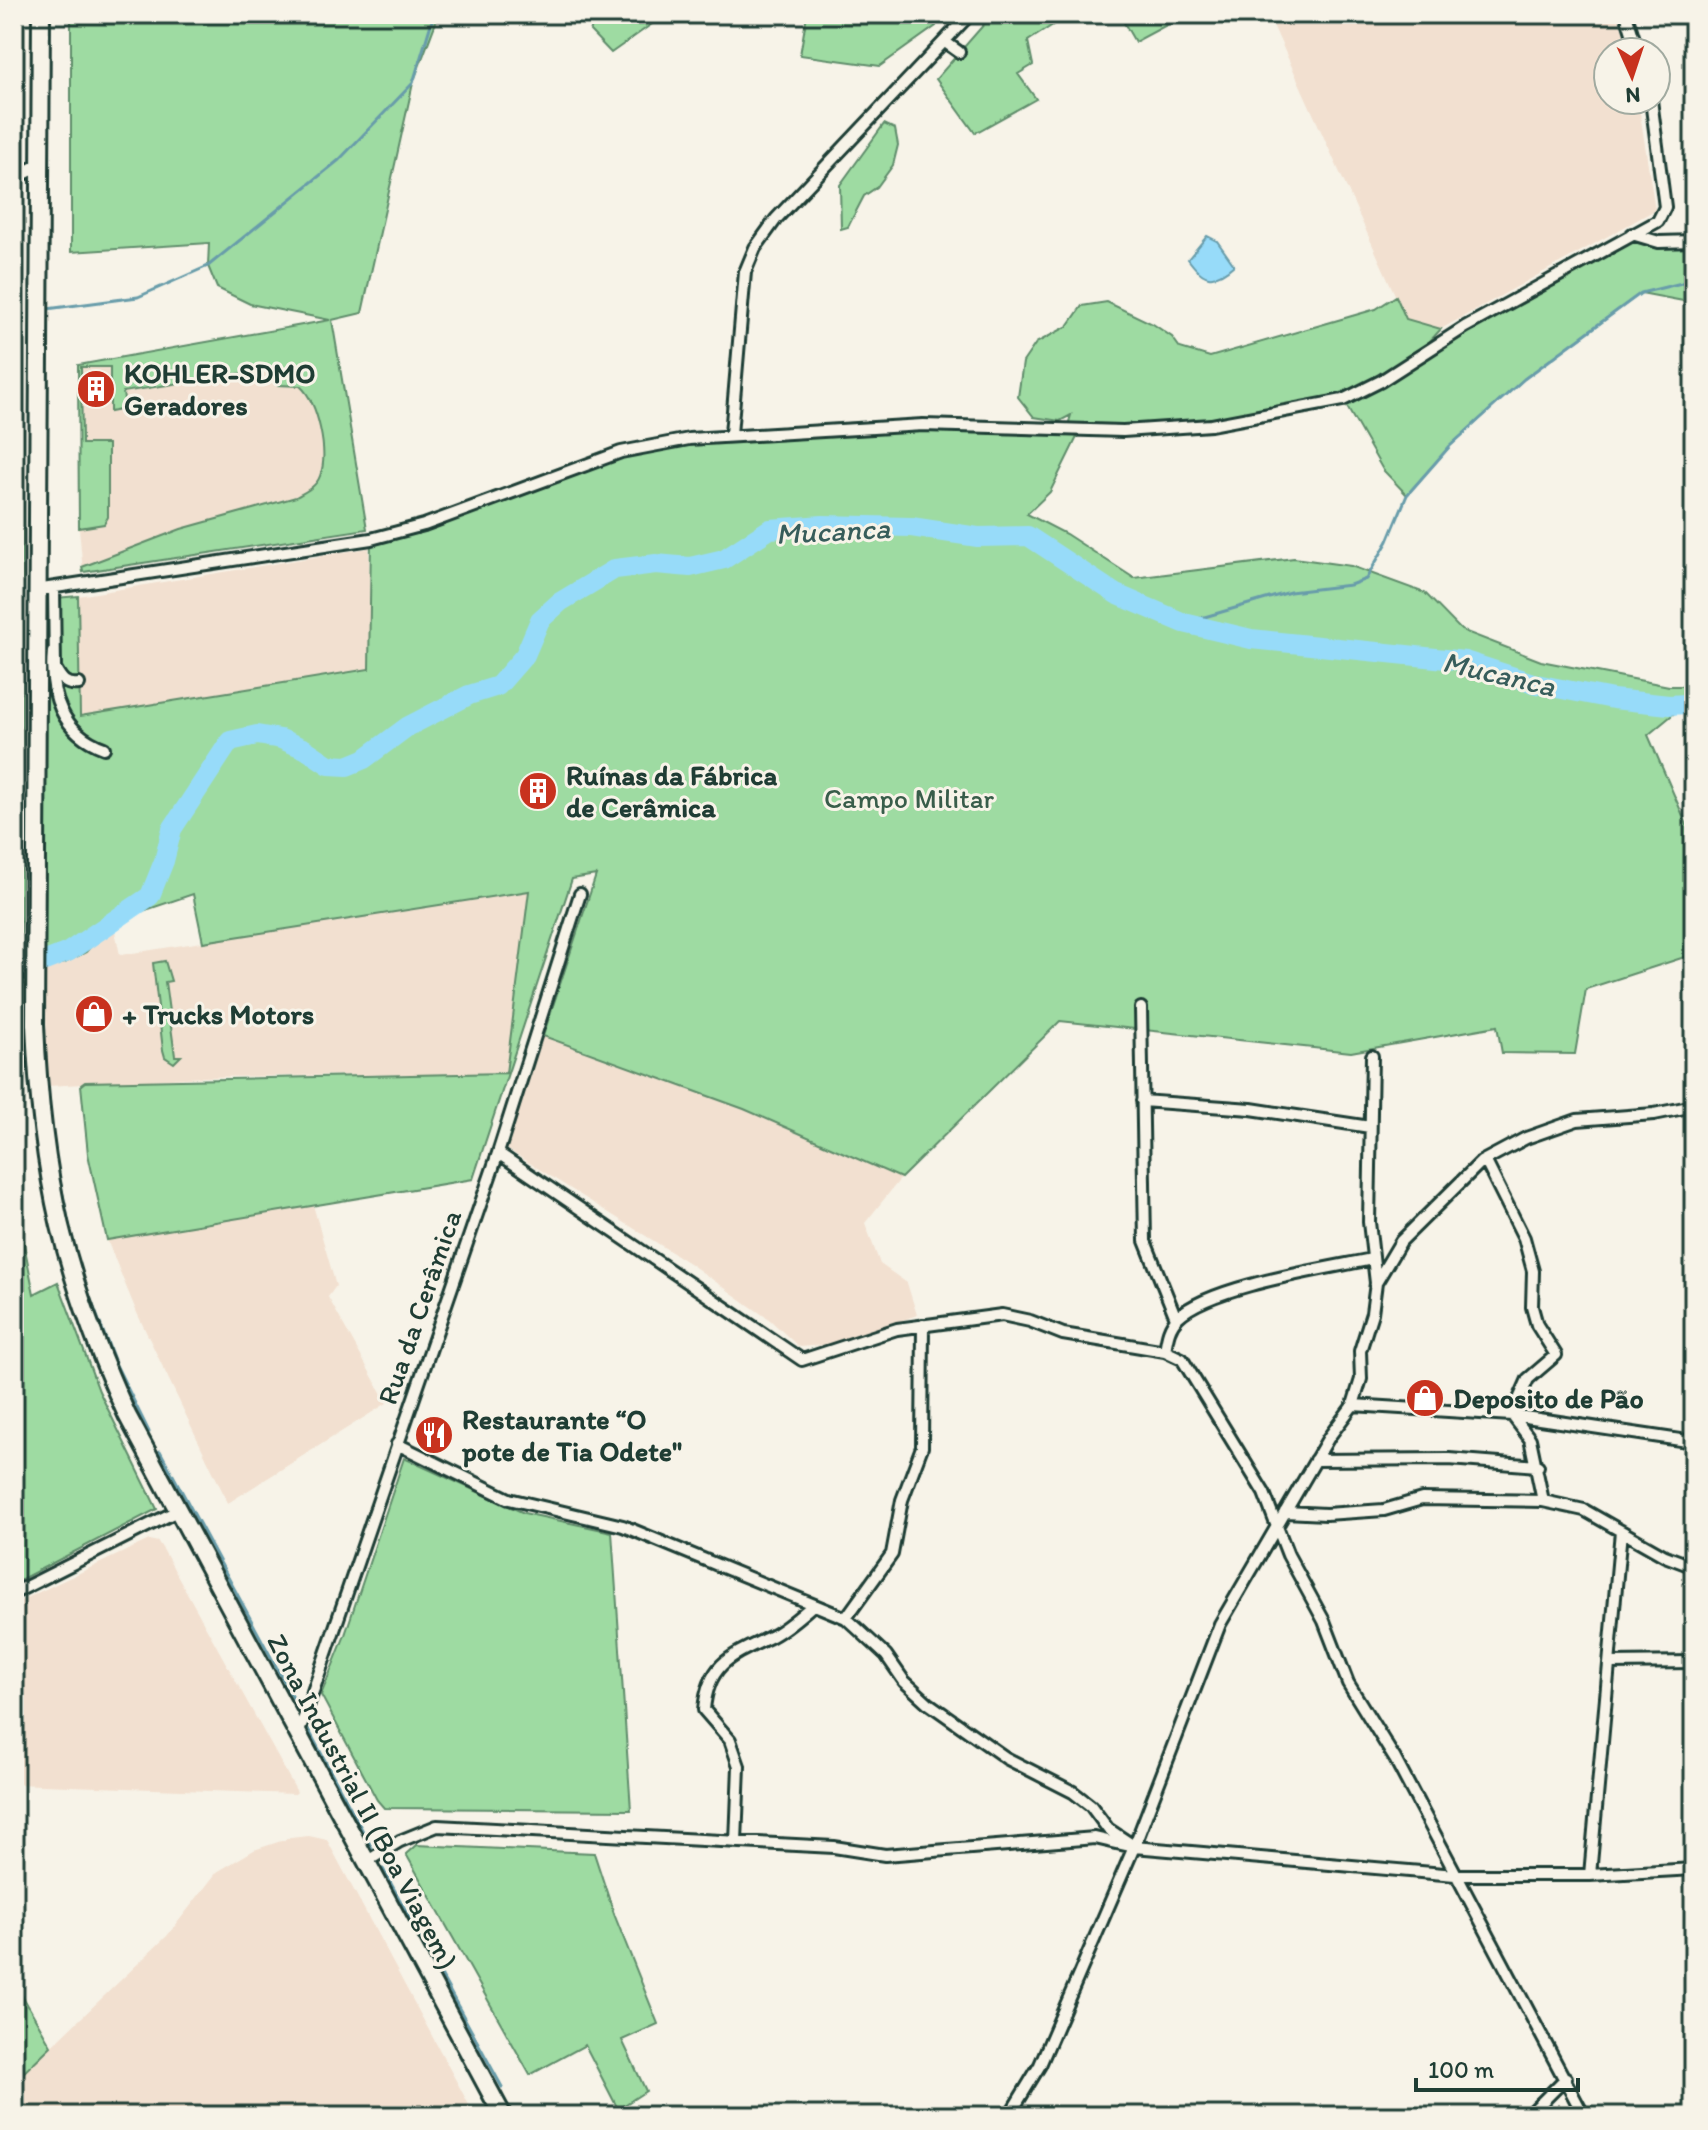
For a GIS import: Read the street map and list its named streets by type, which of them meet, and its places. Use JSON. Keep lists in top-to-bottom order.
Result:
{
  "streets": {
    "main road": ["Zona Industrial II (Boa Viagem)"],
    "street": ["Rua da Cerâmica"]
  },
  "crossings": [
    ["Rua da Cerâmica", "Zona Industrial II (Boa Viagem)"]
  ],
  "water": ["Mucanca"],
  "parks": ["Campo Militar"],
  "places": {
    "building": ["KOHLER-SDMO Geradores", "Ruínas da Fábrica de Cerâmica"],
    "shop": ["+ Trucks Motors", "Deposito de Pão"],
    "restaurant": ["Restaurante “O pote de Tia Odete\""]
  },
  "scale_bar": "100 m",
  "north": "bottom"
}
